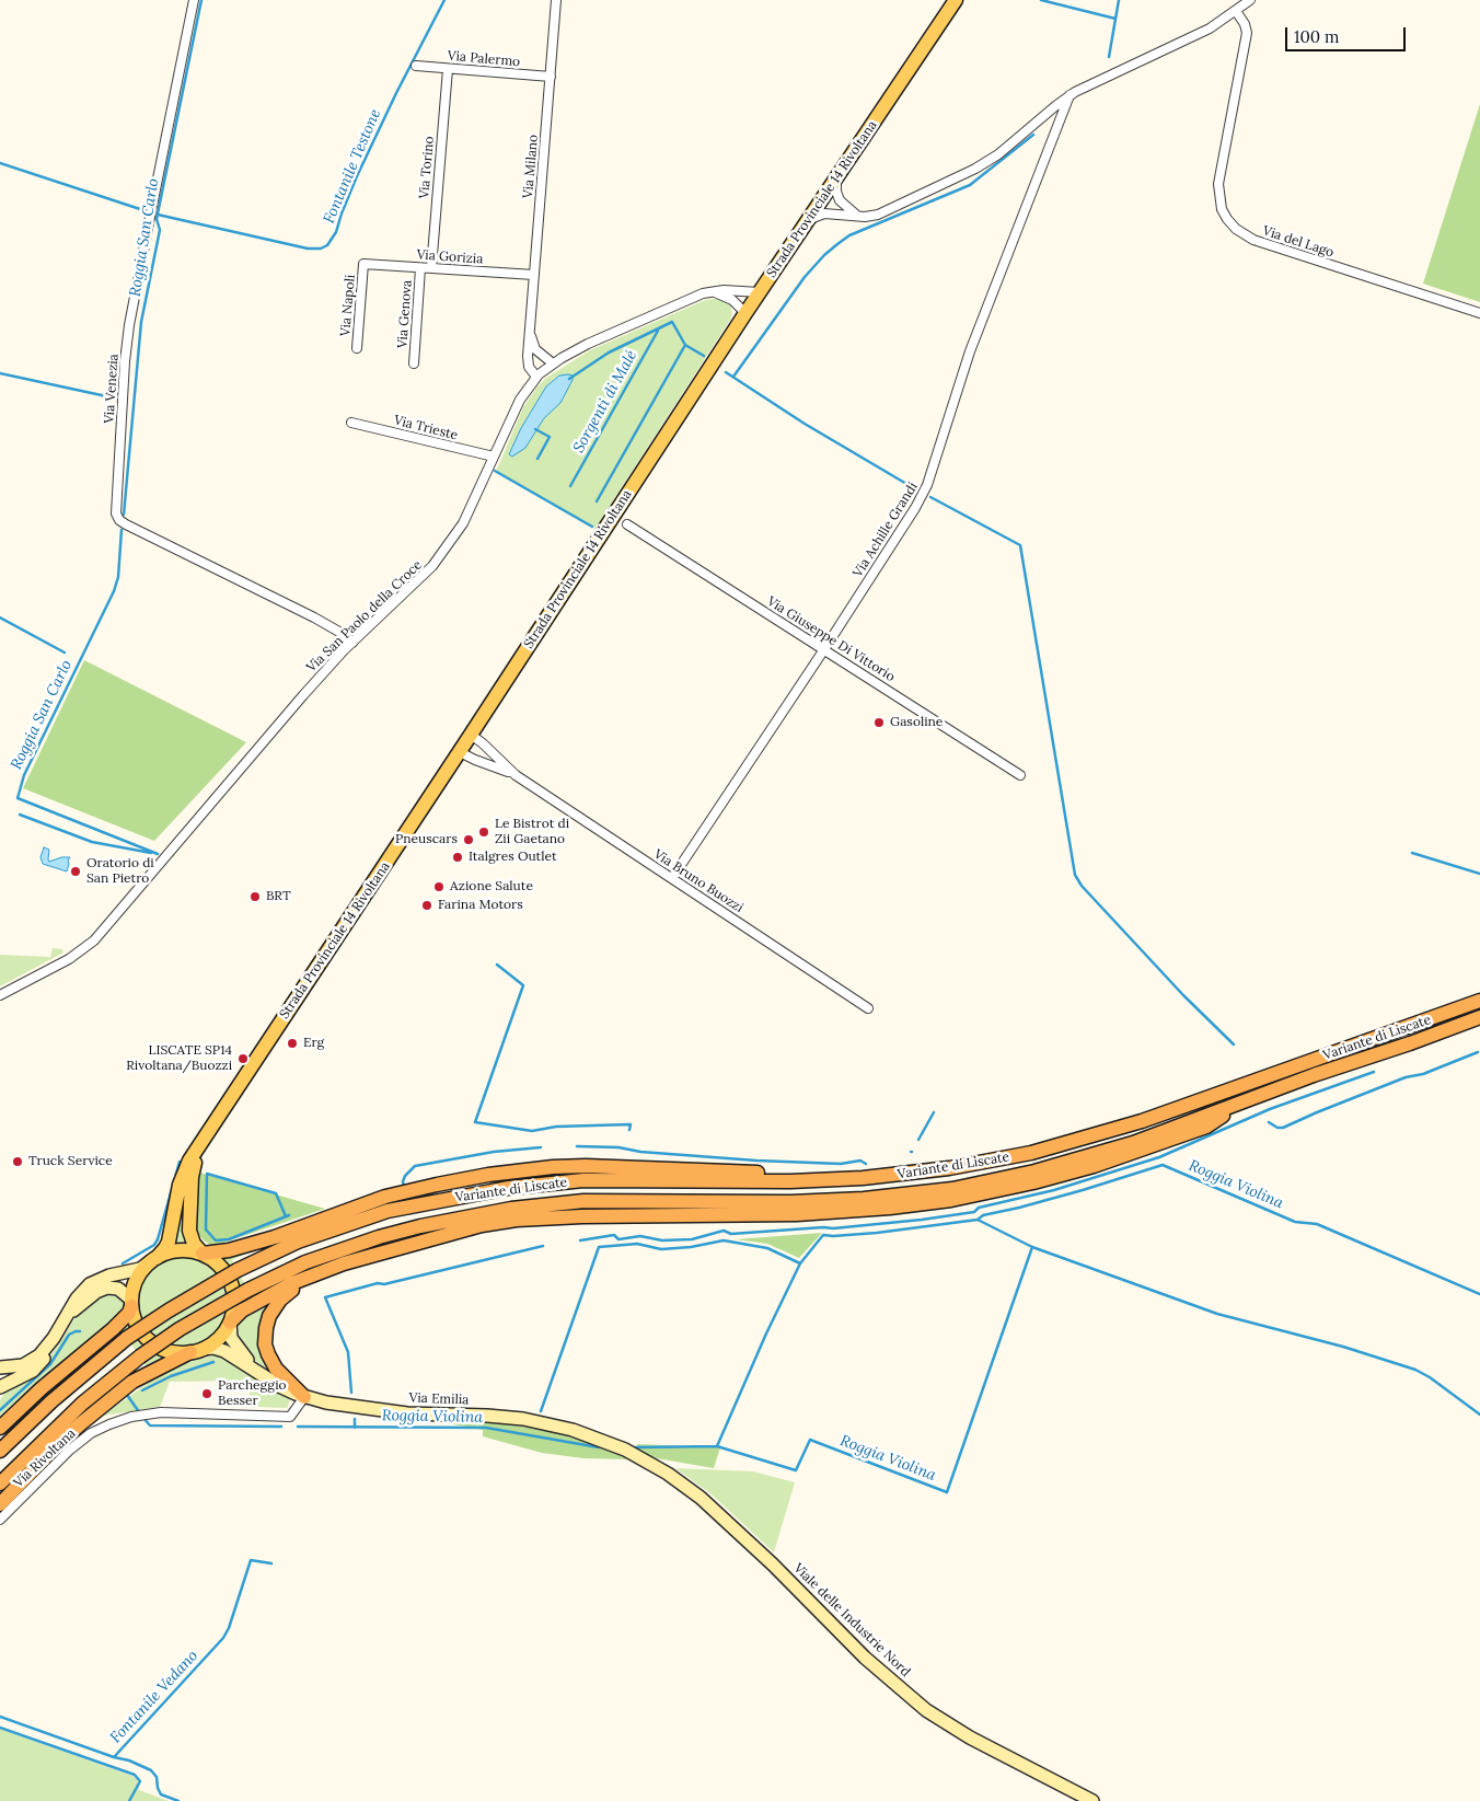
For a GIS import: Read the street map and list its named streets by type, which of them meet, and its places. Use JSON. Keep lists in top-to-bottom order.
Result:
{
  "streets": {
    "highway": ["Variante di Liscate"],
    "main road": ["Strada Provinciale 14 Rivoltana", "Via Emilia", "Viale delle Industrie Nord"],
    "street": [
      "Via Palermo",
      "Via Milano",
      "Via Torino",
      "Via del Lago",
      "Via Gorizia",
      "Via Napoli",
      "Via Genova",
      "Via Venezia",
      "Via Trieste",
      "Via Achille Grandi",
      "Via San Paolo della Croce",
      "Via Giuseppe Di Vittorio",
      "Via Bruno Buozzi",
      "Via Rivoltana"
    ]
  },
  "crossings": [
    ["Via Palermo", "Via Milano"],
    ["Via Palermo", "Via Torino"],
    ["Via Milano", "Via Gorizia"],
    ["Via Milano", "Via San Paolo della Croce"],
    ["Via Torino", "Via Gorizia"],
    ["Strada Provinciale 14 Rivoltana", "Via San Paolo della Croce"],
    ["Strada Provinciale 14 Rivoltana", "Via Bruno Buozzi"],
    ["Strada Provinciale 14 Rivoltana", "Via Emilia"],
    ["Via Gorizia", "Via Napoli"],
    ["Via Gorizia", "Via Genova"],
    ["Via Venezia", "Via San Paolo della Croce"],
    ["Via Trieste", "Via San Paolo della Croce"],
    ["Via Achille Grandi", "Via Giuseppe Di Vittorio"],
    ["Via Achille Grandi", "Via Bruno Buozzi"],
    ["Via Emilia", "Via Rivoltana"],
    ["Via Emilia", "Viale delle Industrie Nord"]
  ],
  "water": [
    "Fontanile Testone",
    "Roggia San Carlo",
    "Sorgenti di Malé",
    "Roggia Violina",
    "Fontanile Vedano"
  ],
  "places": [
    "Gasoline",
    "Le Bistrot di Zii Gaetano",
    "Pneuscars",
    "Italgres Outlet",
    "Oratorio di San Pietro",
    "Azione Salute",
    "BRT",
    "Farina Motors",
    "Erg",
    "LISCATE SP14 Rivoltana/Buozzi",
    "Truck Service",
    "Parcheggio Besser"
  ],
  "scale_bar": "100 m"
}
